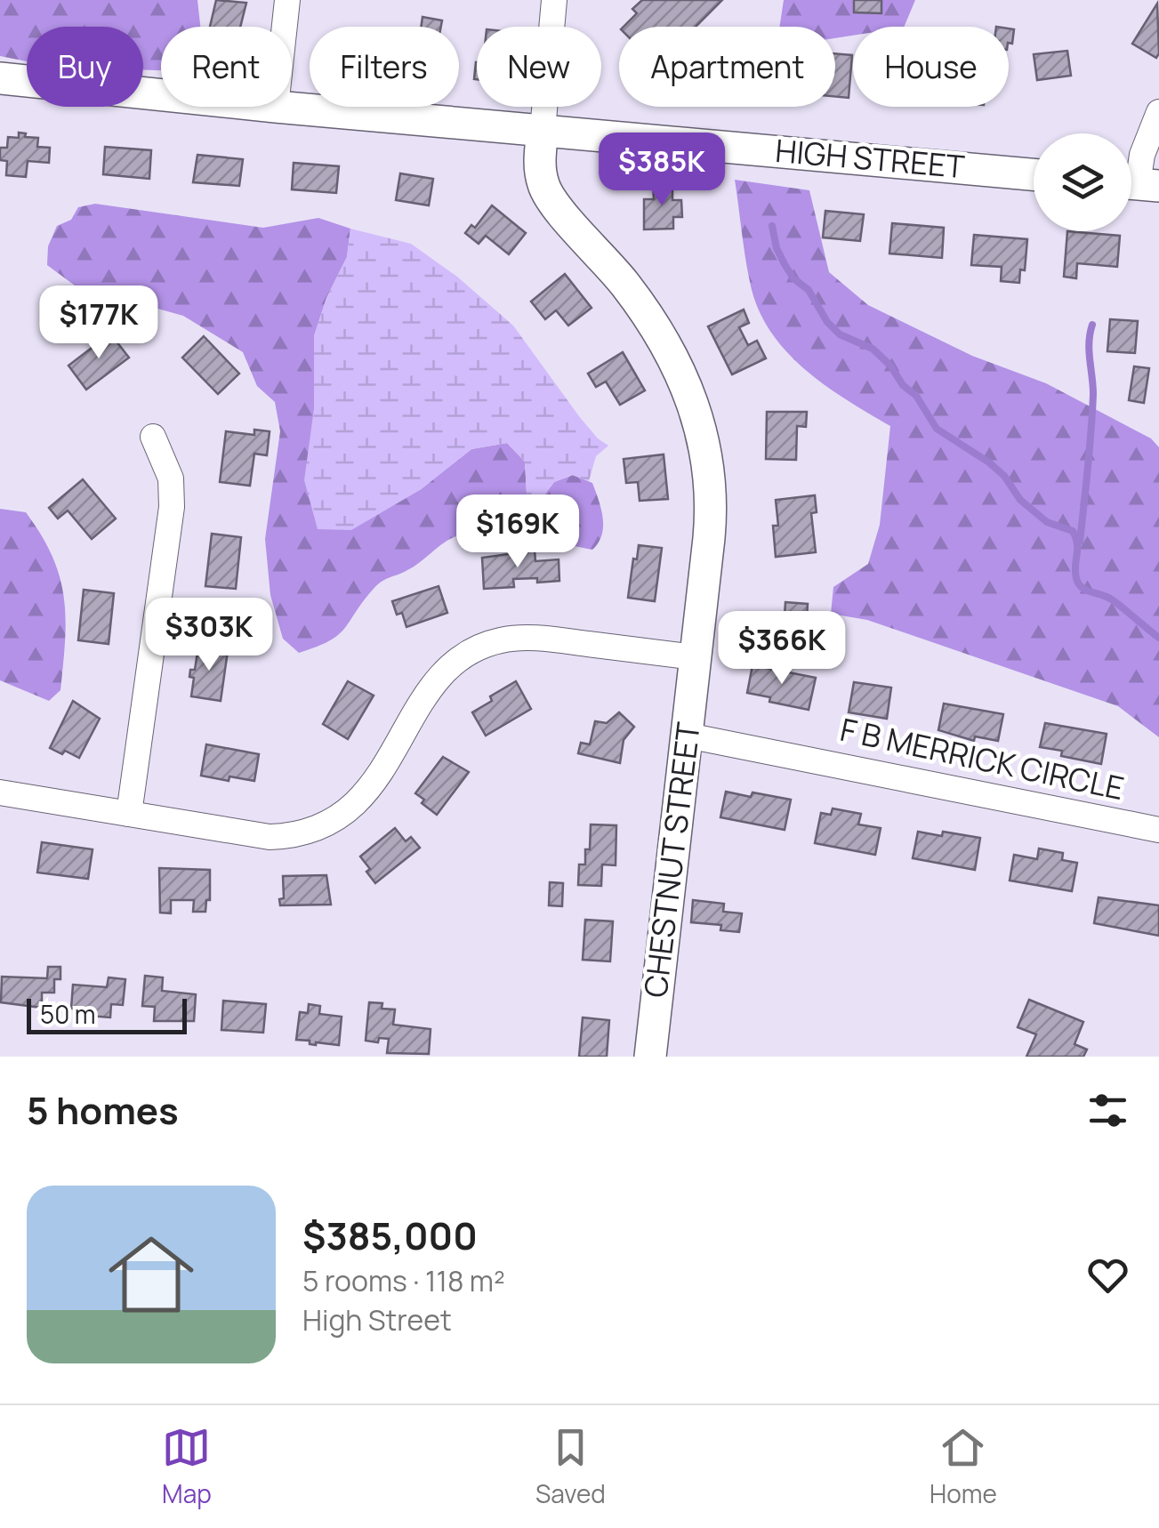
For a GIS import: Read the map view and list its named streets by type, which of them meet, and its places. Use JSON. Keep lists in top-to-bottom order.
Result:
{
  "streets": {
    "main road": ["HIGH STREET", "CHESTNUT STREET"],
    "street": ["F B MERRICK CIRCLE"]
  },
  "crossings": [
    ["HIGH STREET", "CHESTNUT STREET"],
    ["F B MERRICK CIRCLE", "CHESTNUT STREET"]
  ],
  "scale_bar": "50 m",
  "page": {
    "chip": [
      "Buy",
      "Rent",
      "Filters",
      "New",
      "Apartment",
      "House"
    ],
    "price": [
      "$385K",
      "$177K",
      "$169K",
      "$303K",
      "$366K"
    ],
    "scale": "50 m",
    "heading": "5 homes",
    "list": [
      {
        "name": "$385,000",
        "note": "5 rooms · 118 m² · High Street"
      }
    ],
    "tabs": ["Map", "Saved", "Home"]
  }
}
